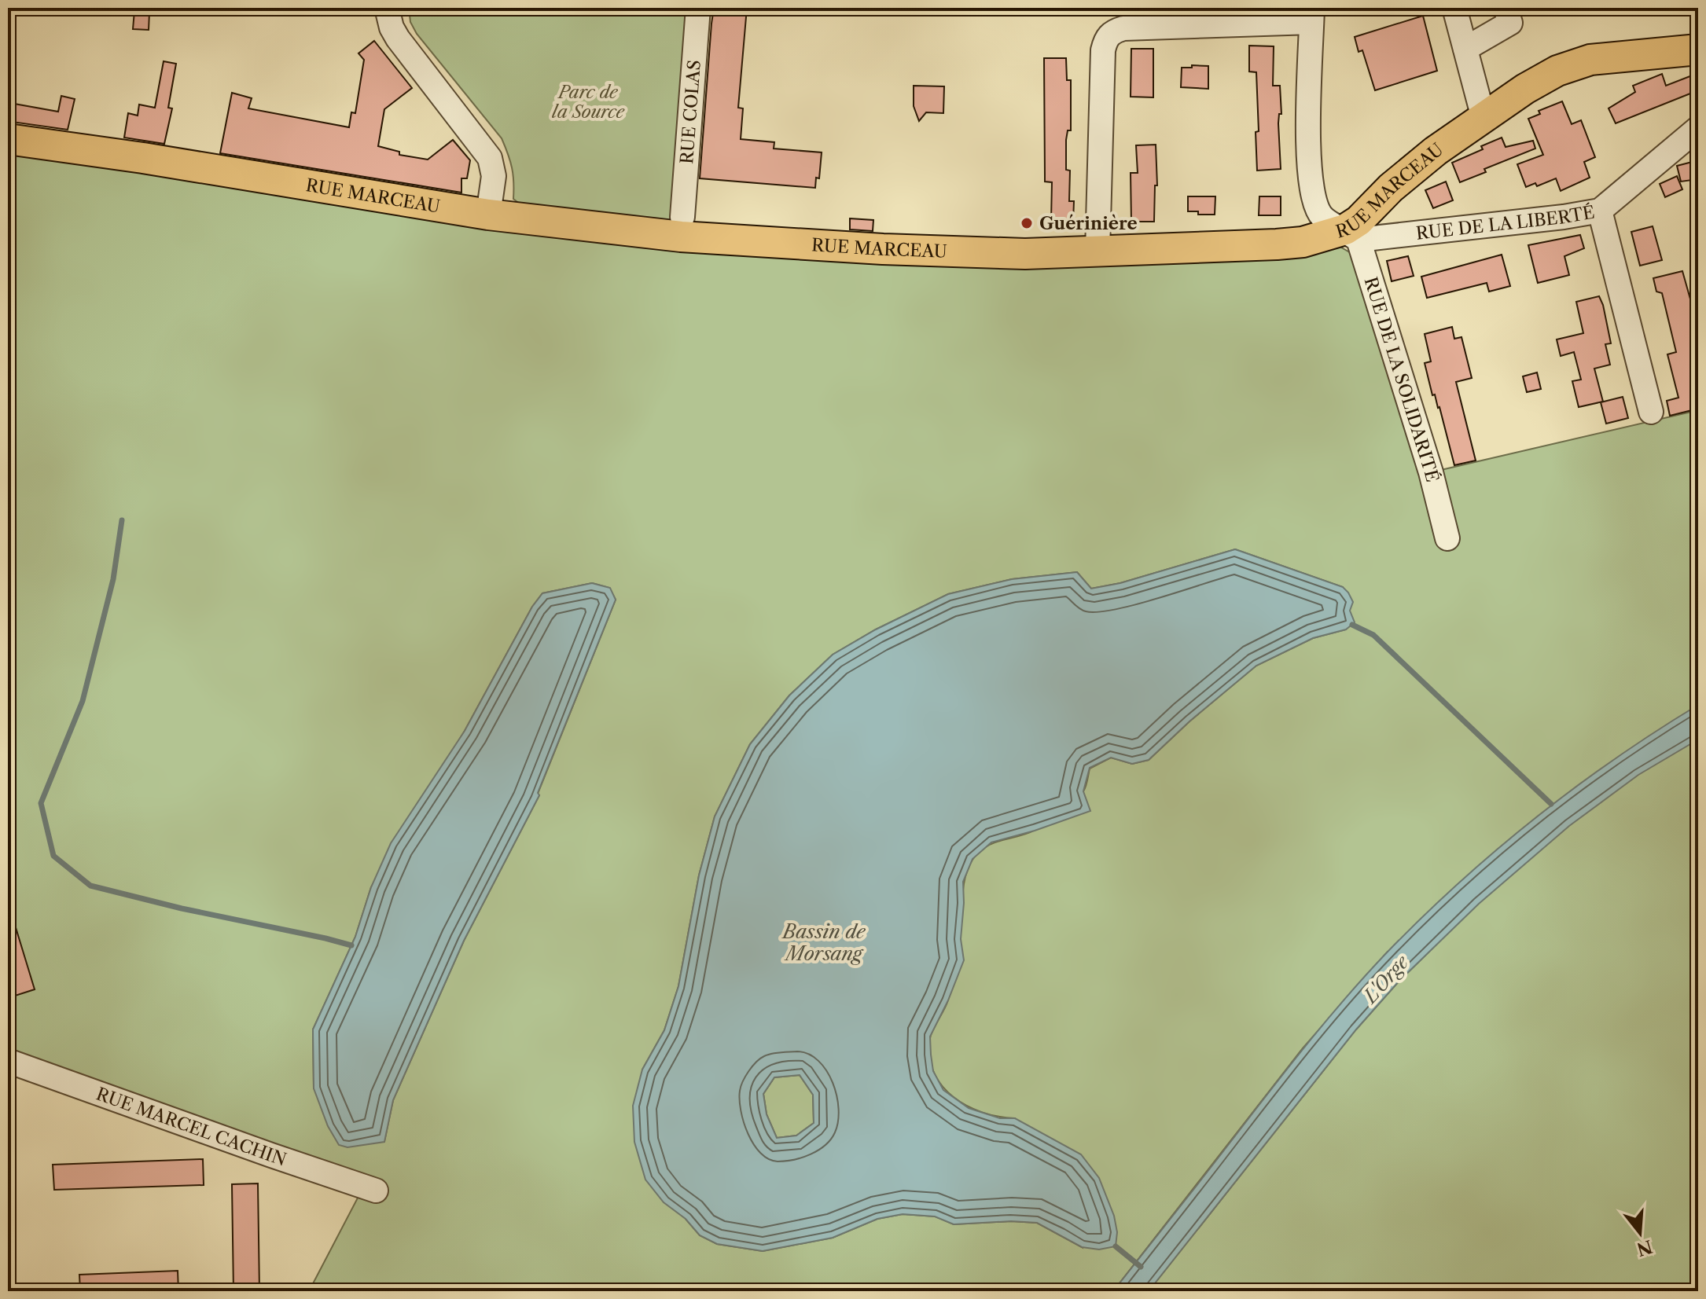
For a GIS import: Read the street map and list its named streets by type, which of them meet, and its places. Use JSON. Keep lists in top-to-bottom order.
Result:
{
  "streets": {
    "main road": ["RUE MARCEAU"],
    "street": [
      "RUE COLAS",
      "RUE DE LA LIBERTÉ",
      "RUE DE LA SOLIDARITÉ",
      "RUE MARCEL CACHIN"
    ]
  },
  "crossings": [
    ["RUE MARCEAU", "RUE DE LA LIBERTÉ"],
    ["RUE MARCEAU", "RUE DE LA SOLIDARITÉ"],
    ["RUE DE LA LIBERTÉ", "RUE DE LA SOLIDARITÉ"]
  ],
  "water": ["Bassin de Morsang", "L'Orge"],
  "parks": ["Parc de la Source"],
  "places": ["Guérinière"],
  "north": "bottom"
}
